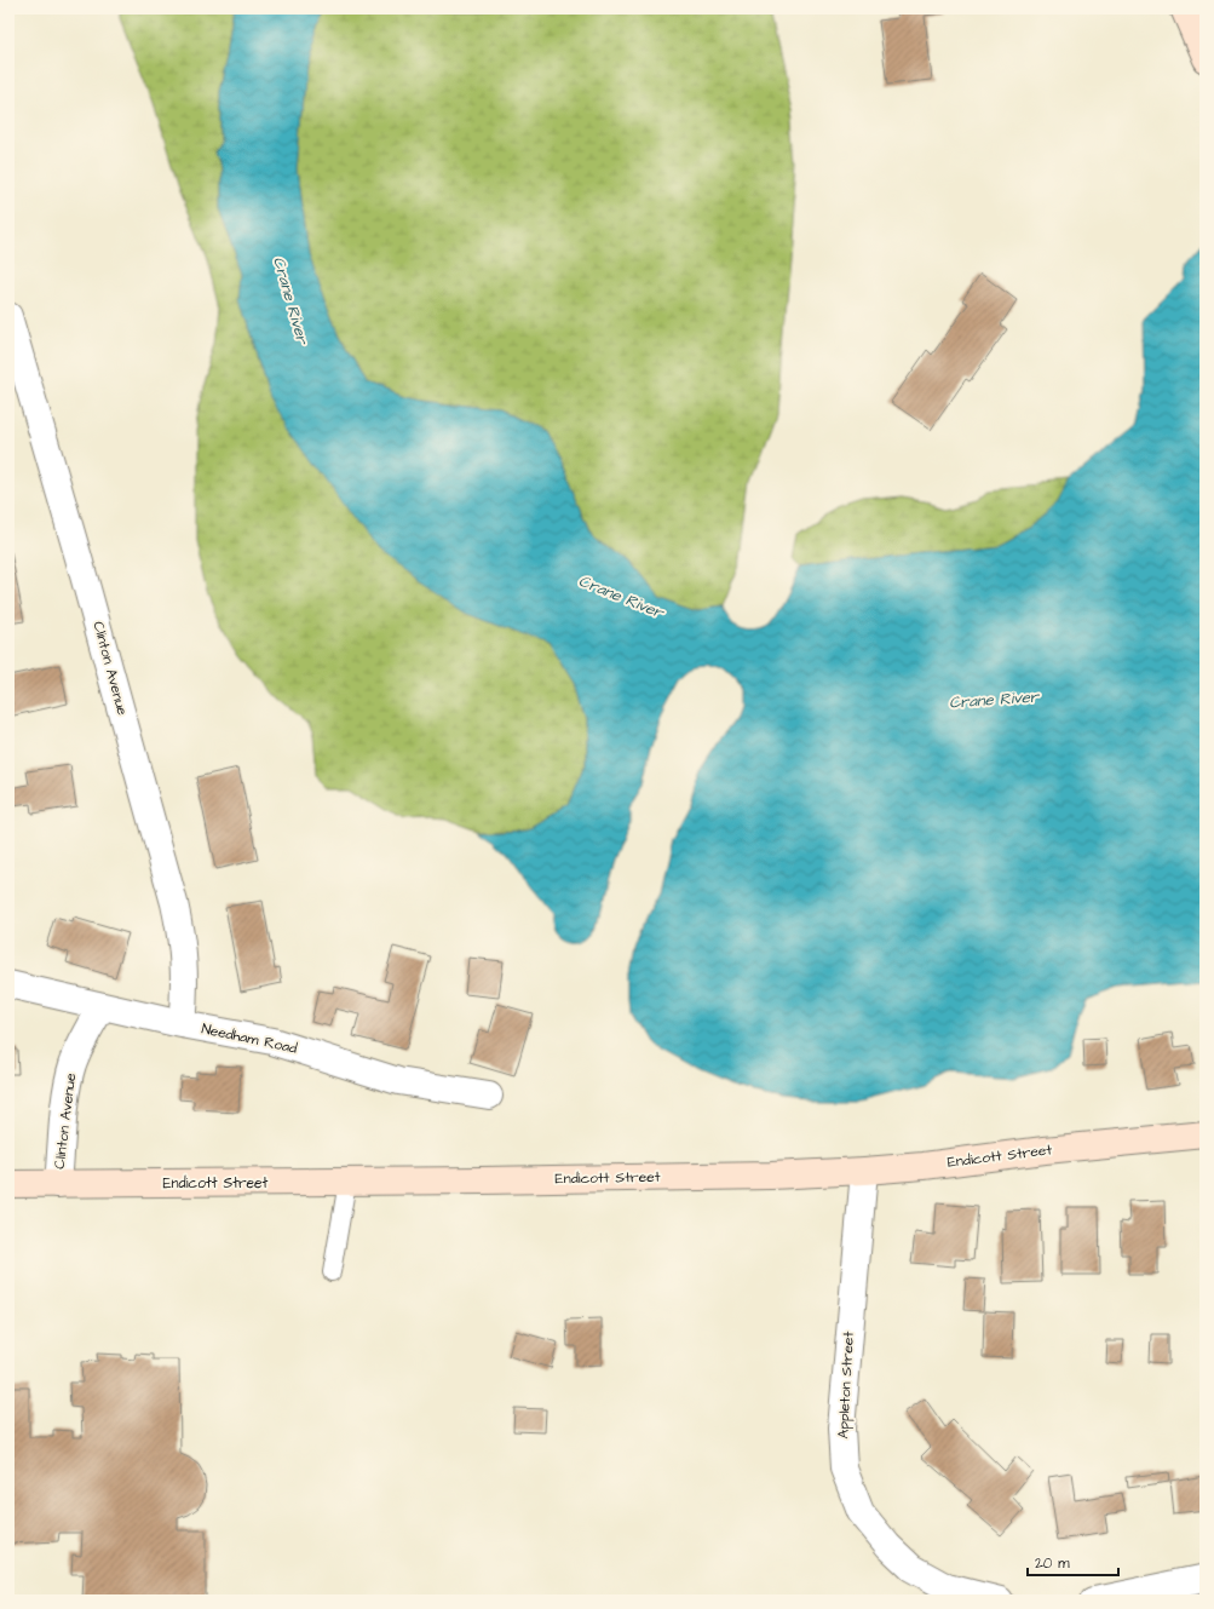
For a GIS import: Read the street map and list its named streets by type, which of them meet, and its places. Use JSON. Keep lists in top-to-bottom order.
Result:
{
  "streets": {
    "main road": ["Endicott Street"],
    "street": ["Clinton Avenue", "Needham Road", "Appleton Street"]
  },
  "crossings": [
    ["Clinton Avenue", "Needham Road"],
    ["Clinton Avenue", "Endicott Street"],
    ["Endicott Street", "Appleton Street"]
  ],
  "water": ["Crane River"],
  "scale_bar": "20 m"
}
